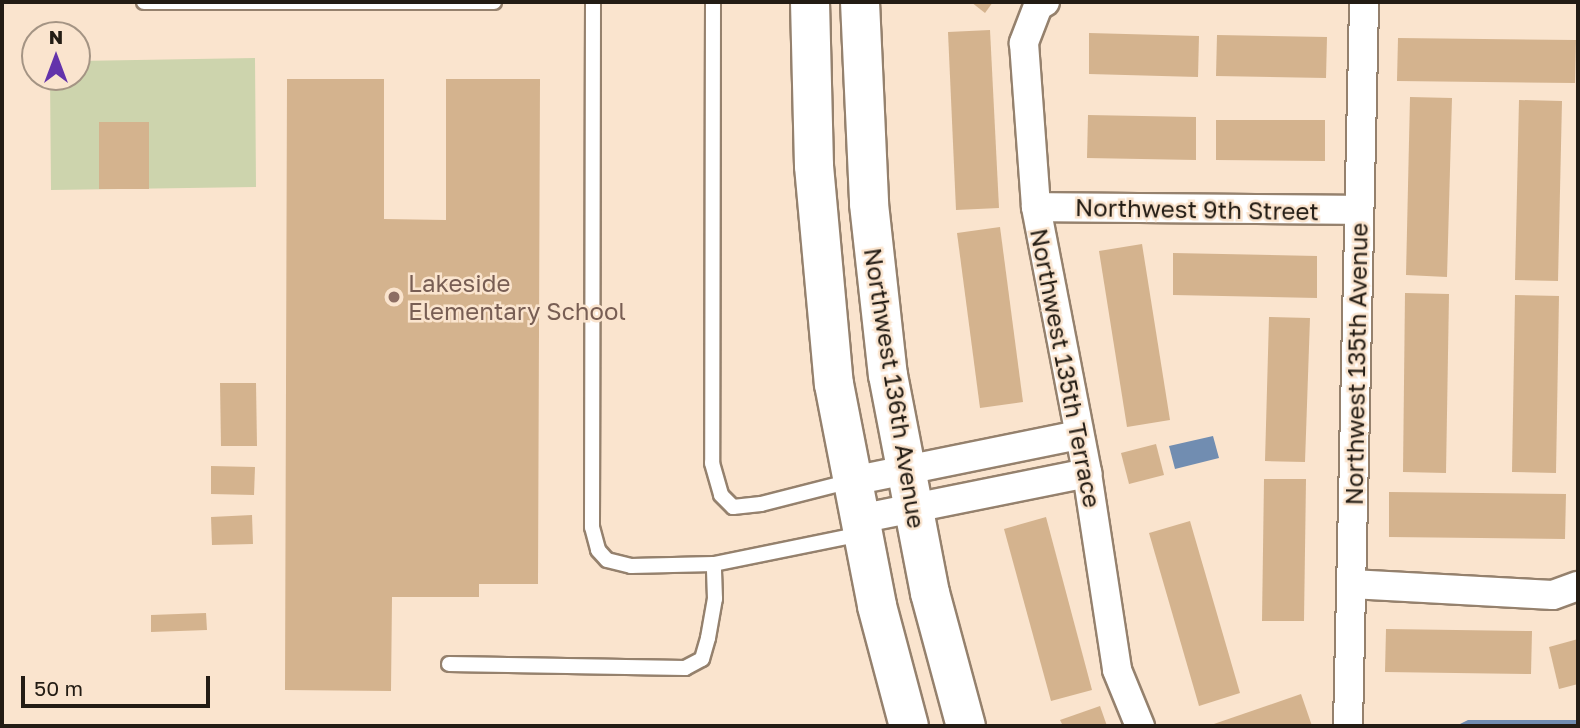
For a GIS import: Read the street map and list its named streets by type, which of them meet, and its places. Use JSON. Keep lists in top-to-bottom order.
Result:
{
  "streets": {
    "street": [
      "Northwest 9th Street",
      "Northwest 135th Avenue",
      "Northwest 135th Terrace",
      "Northwest 136th Avenue"
    ]
  },
  "crossings": [
    ["Northwest 9th Street", "Northwest 135th Avenue"],
    ["Northwest 9th Street", "Northwest 135th Terrace"]
  ],
  "places": ["Lakeside Elementary School"],
  "scale_bar": "50 m",
  "north": "top"
}
